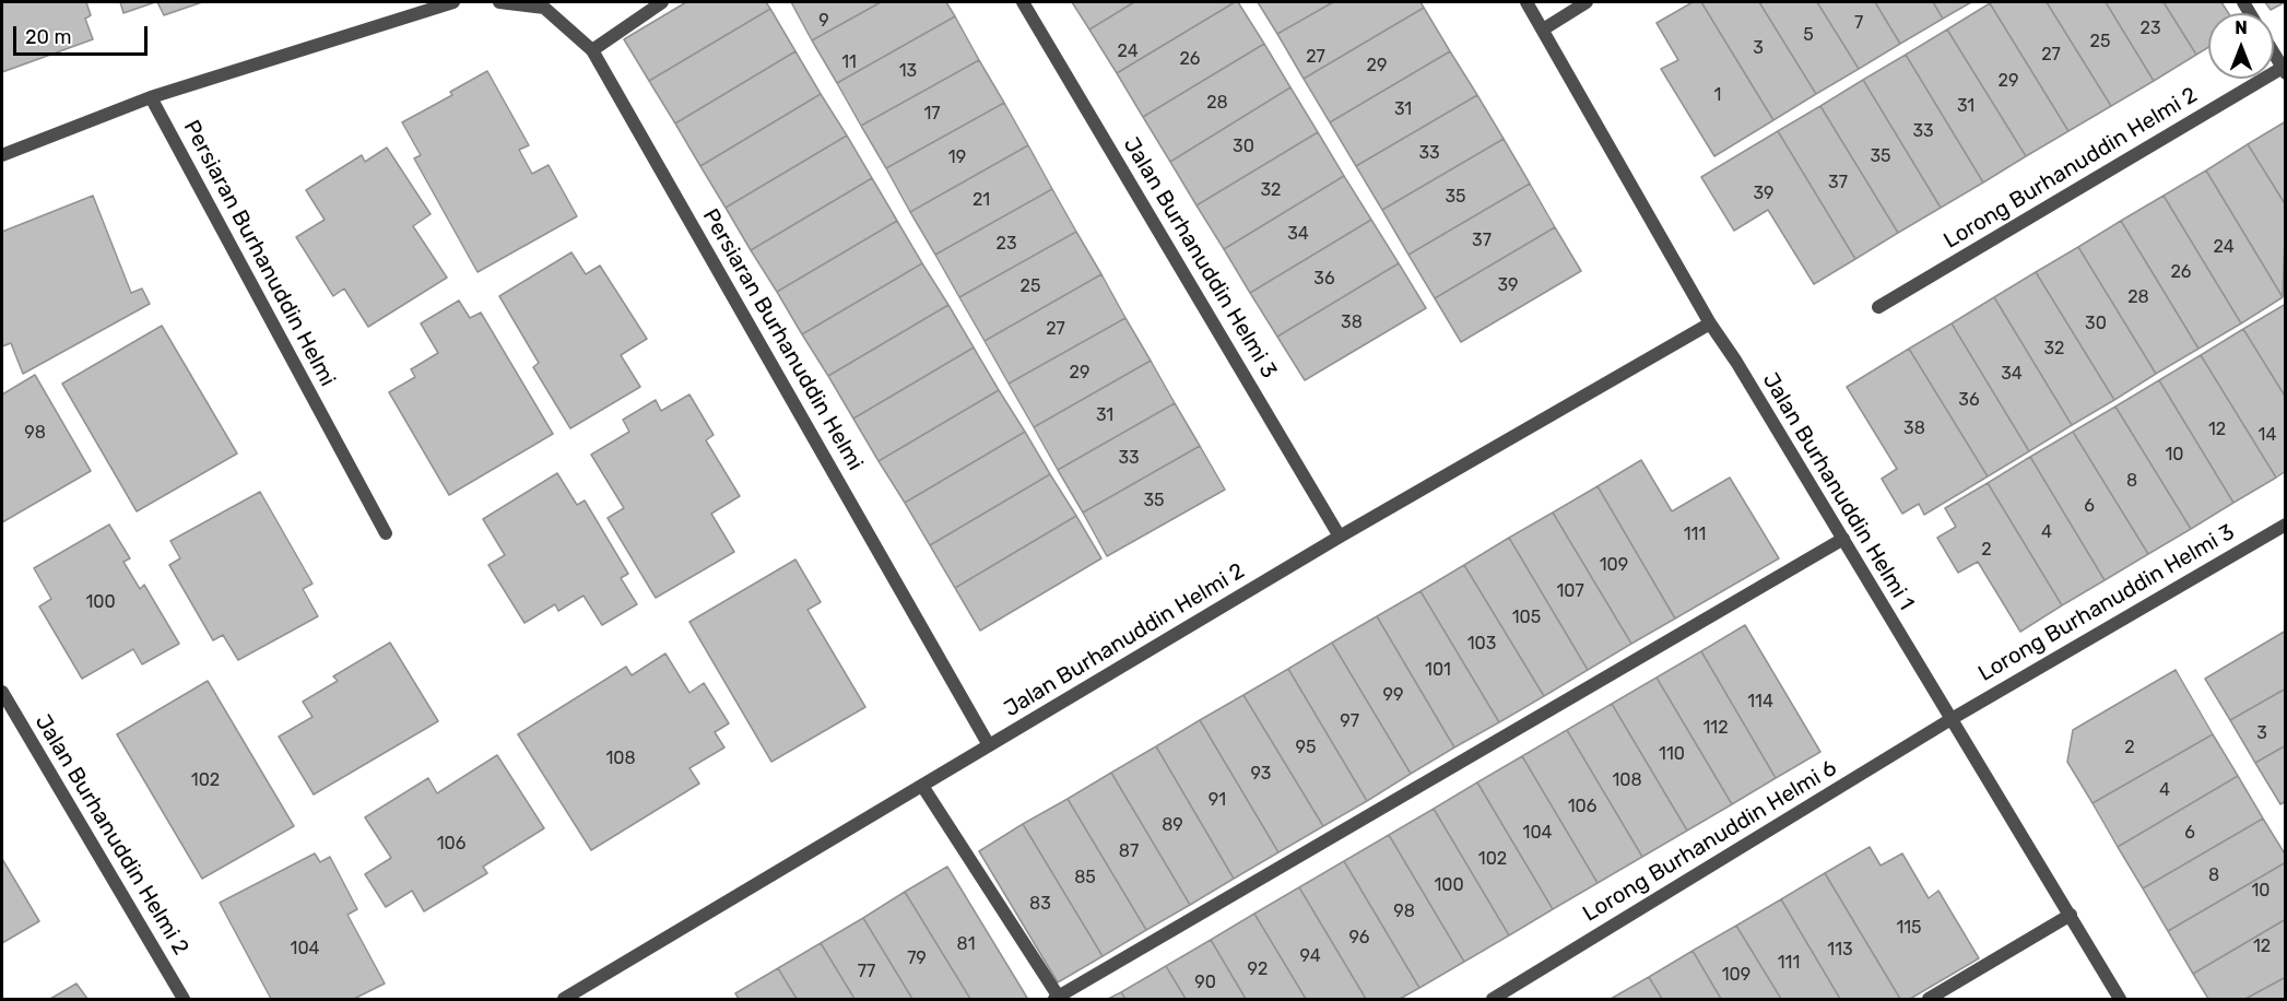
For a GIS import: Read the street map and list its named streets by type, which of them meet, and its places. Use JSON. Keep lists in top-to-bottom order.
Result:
{
  "streets": {
    "street": [
      "Lorong Burhanuddin Helmi 2",
      "Persiaran Burhanuddin Helmi",
      "Jalan Burhanuddin Helmi 3",
      "Jalan Burhanuddin Helmi 1",
      "Lorong Burhanuddin Helmi 3",
      "Jalan Burhanuddin Helmi 2",
      "Lorong Burhanuddin Helmi 6"
    ]
  },
  "crossings": [
    ["Persiaran Burhanuddin Helmi", "Jalan Burhanuddin Helmi 2"],
    ["Jalan Burhanuddin Helmi 3", "Jalan Burhanuddin Helmi 2"],
    ["Jalan Burhanuddin Helmi 1", "Lorong Burhanuddin Helmi 3"],
    ["Jalan Burhanuddin Helmi 1", "Jalan Burhanuddin Helmi 2"],
    ["Jalan Burhanuddin Helmi 1", "Lorong Burhanuddin Helmi 6"],
    ["Lorong Burhanuddin Helmi 3", "Lorong Burhanuddin Helmi 6"]
  ],
  "house_numbers": [
    "9",
    "7",
    "23",
    "5",
    "25",
    "3",
    "24",
    "27",
    "27",
    "26",
    "11",
    "29",
    "13",
    "29",
    "1",
    "28",
    "31",
    "31",
    "17",
    "33",
    "30",
    "33",
    "35",
    "19",
    "37",
    "32",
    "39",
    "35",
    "21",
    "34",
    "37",
    "23",
    "24",
    "26",
    "36",
    "39",
    "25",
    "28",
    "38",
    "30",
    "27",
    "32",
    "29",
    "34",
    "36",
    "31",
    "38",
    "12",
    "98",
    "14",
    "10",
    "33",
    "8",
    "35",
    "6",
    "4",
    "111",
    "2",
    "109",
    "107",
    "100",
    "105",
    "103",
    "101",
    "99",
    "114",
    "97",
    "112",
    "3",
    "95",
    "2",
    "110",
    "108",
    "93",
    "102",
    "108",
    "4",
    "91",
    "106",
    "89",
    "104",
    "6",
    "106",
    "87",
    "102",
    "8",
    "85",
    "100",
    "10",
    "83",
    "98",
    "115",
    "96",
    "81",
    "12",
    "104",
    "113",
    "94",
    "79",
    "111",
    "92",
    "77",
    "109",
    "90"
  ],
  "scale_bar": "20 m",
  "north": "top"
}
